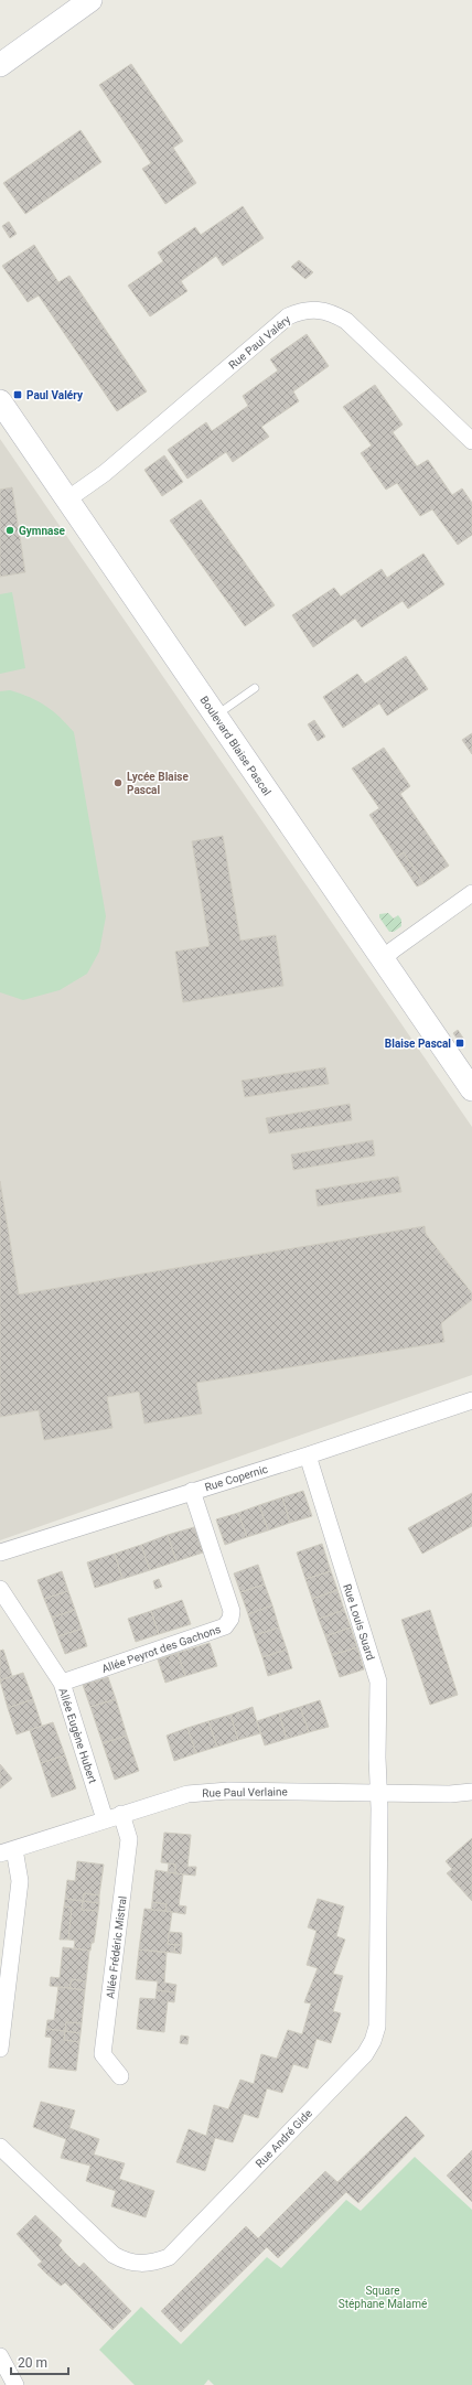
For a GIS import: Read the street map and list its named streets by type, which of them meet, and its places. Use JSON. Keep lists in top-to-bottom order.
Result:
{
  "streets": {
    "street": [
      "Rue Paul Valéry",
      "Boulevard Blaise Pascal",
      "Rue Copernic",
      "Rue Louis Suard",
      "Allée Peyrot des Gachons",
      "Allée Eugène Hubert",
      "Rue Paul Verlaine",
      "Allée Frédéric Mistral",
      "Rue André Gide"
    ]
  },
  "crossings": [
    ["Rue Paul Valéry", "Boulevard Blaise Pascal"],
    ["Rue Copernic", "Rue Louis Suard"],
    ["Rue Copernic", "Allée Peyrot des Gachons"],
    ["Rue Louis Suard", "Rue Paul Verlaine"],
    ["Rue Louis Suard", "Rue André Gide"],
    ["Allée Peyrot des Gachons", "Allée Eugène Hubert"],
    ["Allée Eugène Hubert", "Rue Paul Verlaine"],
    ["Rue Paul Verlaine", "Allée Frédéric Mistral"],
    ["Rue Paul Verlaine", "Rue André Gide"]
  ],
  "parks": ["Square Stéphane Malamé"],
  "places": {
    "transit": ["Paul Valéry", "Blaise Pascal"],
    "other": ["Gymnase", "Lycée Blaise Pascal"]
  },
  "scale_bar": "20 m"
}
